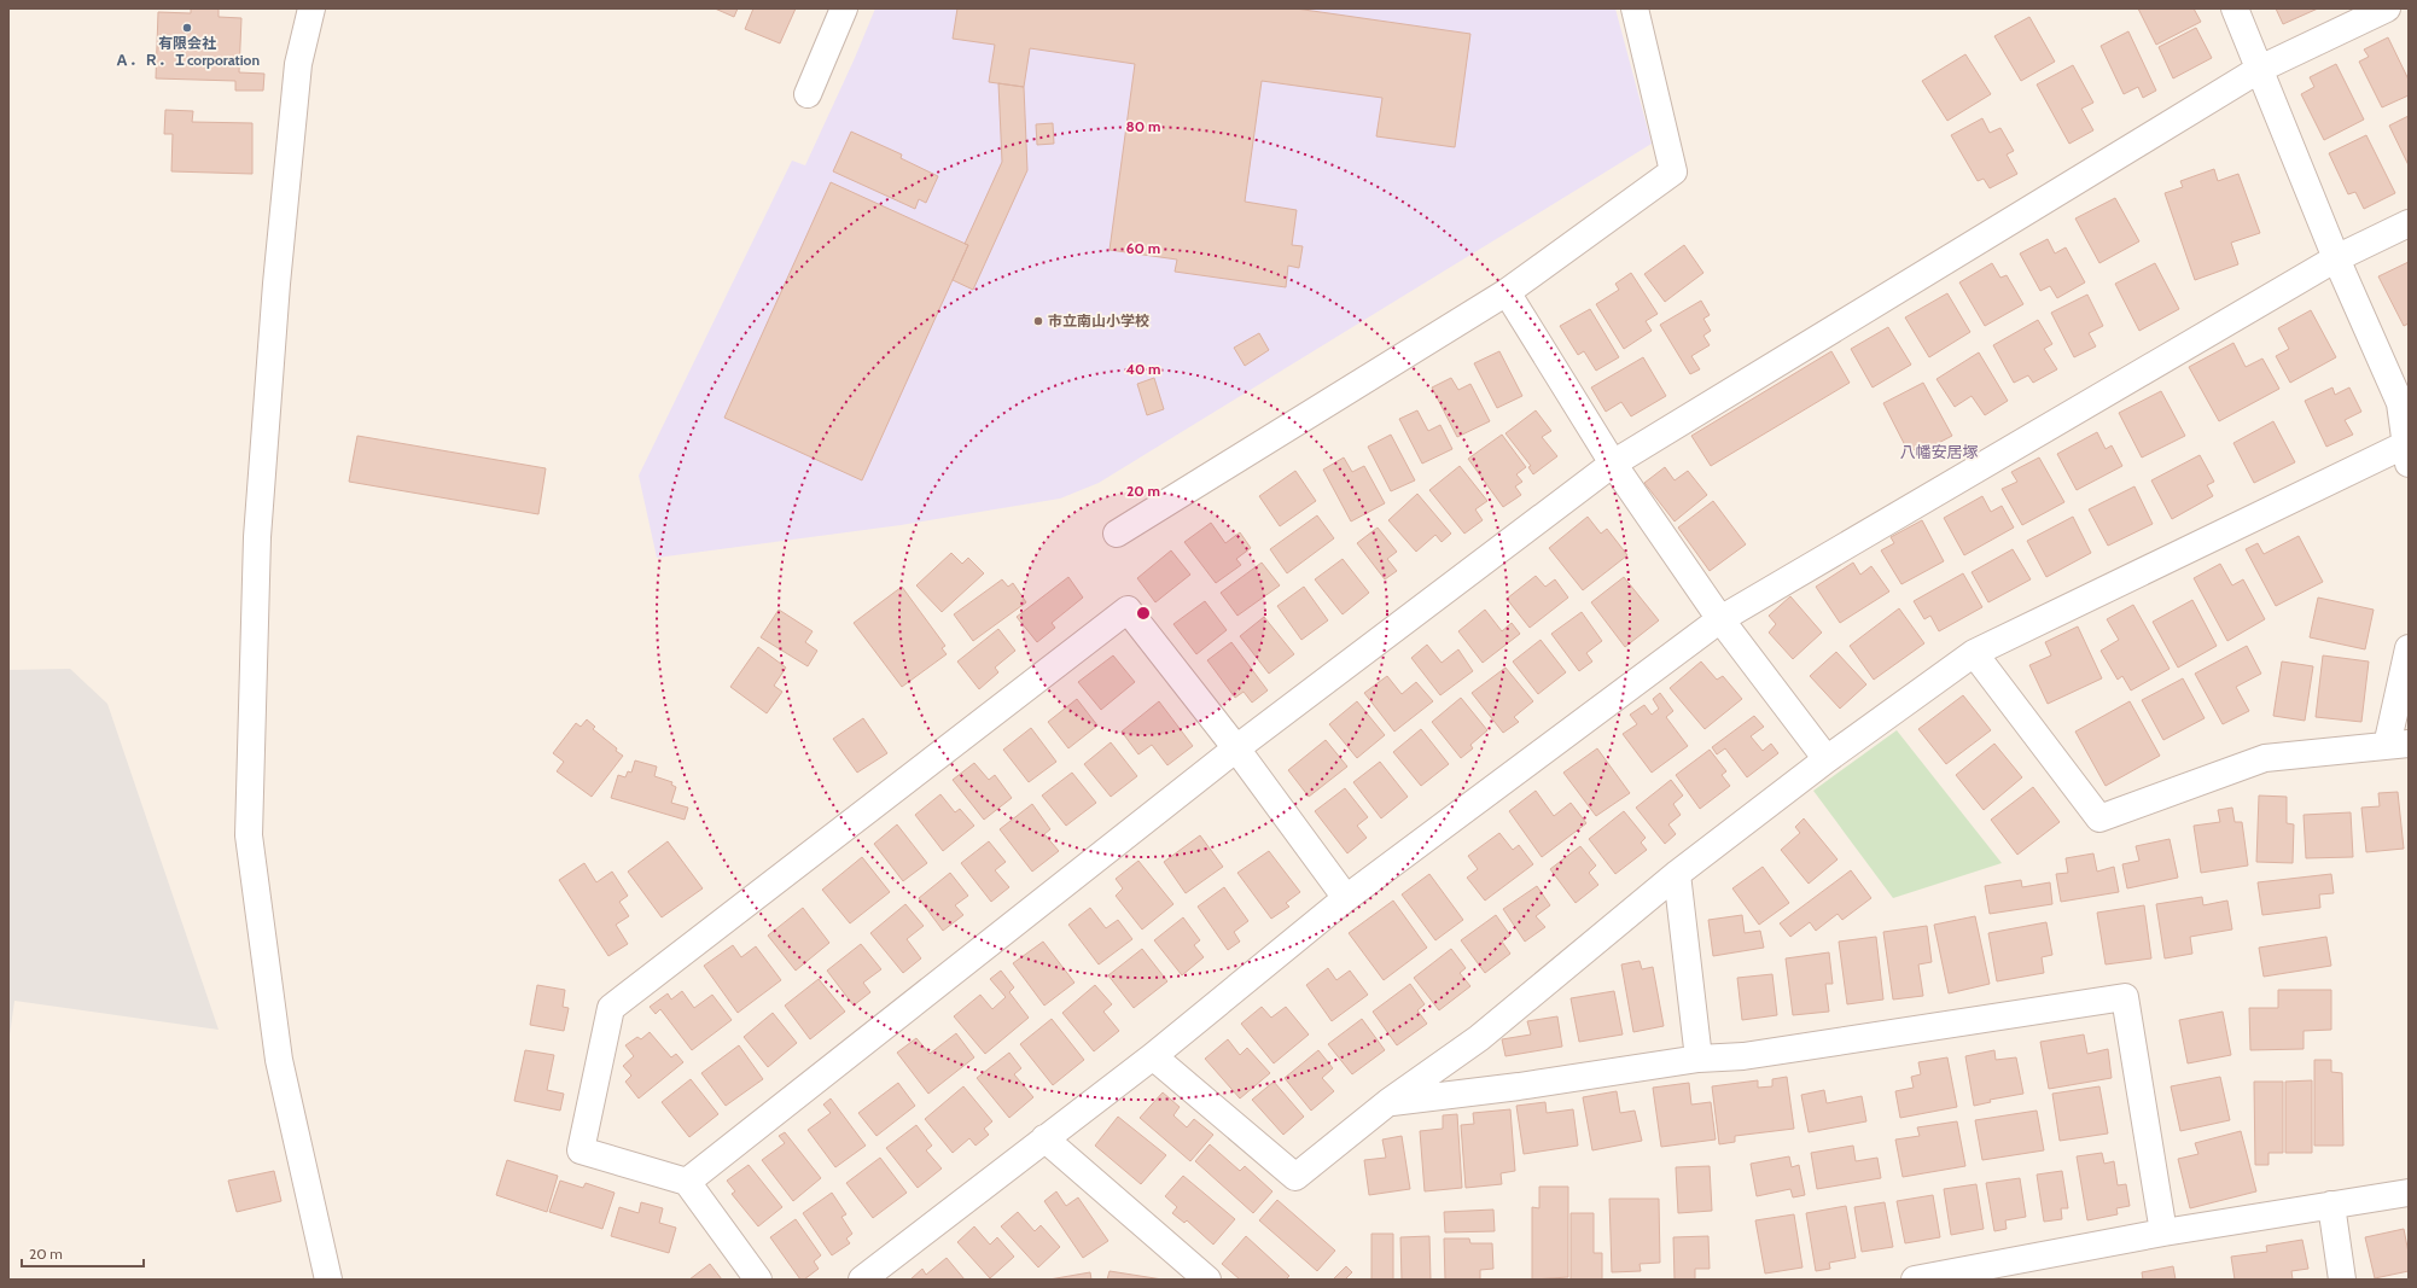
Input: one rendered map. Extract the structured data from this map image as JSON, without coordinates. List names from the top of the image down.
{
  "districts": ["八幡安居塚"],
  "places": ["有限会社 Ａ．Ｒ．Ｉcorporation", "市立南山小学校"],
  "scale_bar": "20 m",
  "rings": [
    "80 m",
    "60 m",
    "40 m",
    "20 m"
  ]
}
